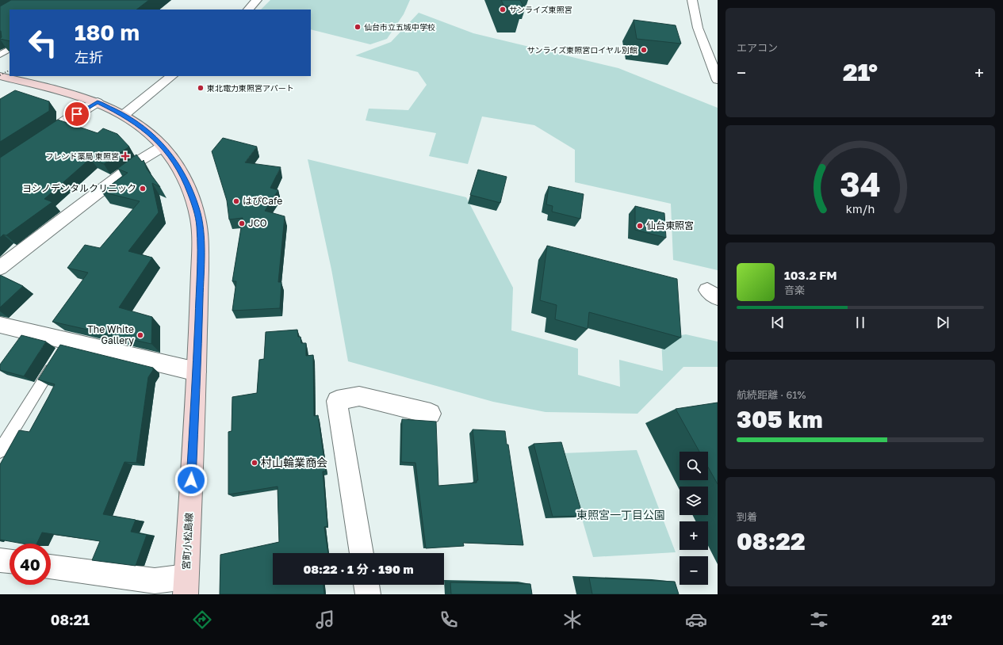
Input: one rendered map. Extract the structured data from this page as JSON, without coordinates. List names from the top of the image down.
{
  "streets": {
    "street": ["宮町小松島線"]
  },
  "parks": ["東照宮一丁目公園"],
  "places": {
    "other": [
      "サンライズ東照宮",
      "仙台市立五城中学校",
      "サンライズ東照宮ロイヤル別館",
      "東北電力東照宮アパート",
      "ヨシノデンタルクリニック",
      "はぴCafe",
      "JCO",
      "仙台東照宮",
      "The White Gallery",
      "村山輪業商会"
    ],
    "health": ["フレンド薬局 東照宮"]
  },
  "page": {
    "tile": [
      "エアコン",
      ["航続距離 · 61%", "305 km"],
      ["到着", "08:22"]
    ],
    "turn": ["180 m", "左折"],
    "heat": ["−", "21°", "+"],
    "song": ["103.2 FM", "音楽"],
    "map_buttons": ["+", "−"],
    "limit": "40",
    "trip": "08:22 · 1 分 · 190 m",
    "tabs": ["08:21", "21°"],
    "gauge": ["34", "km/h"]
  }
}
